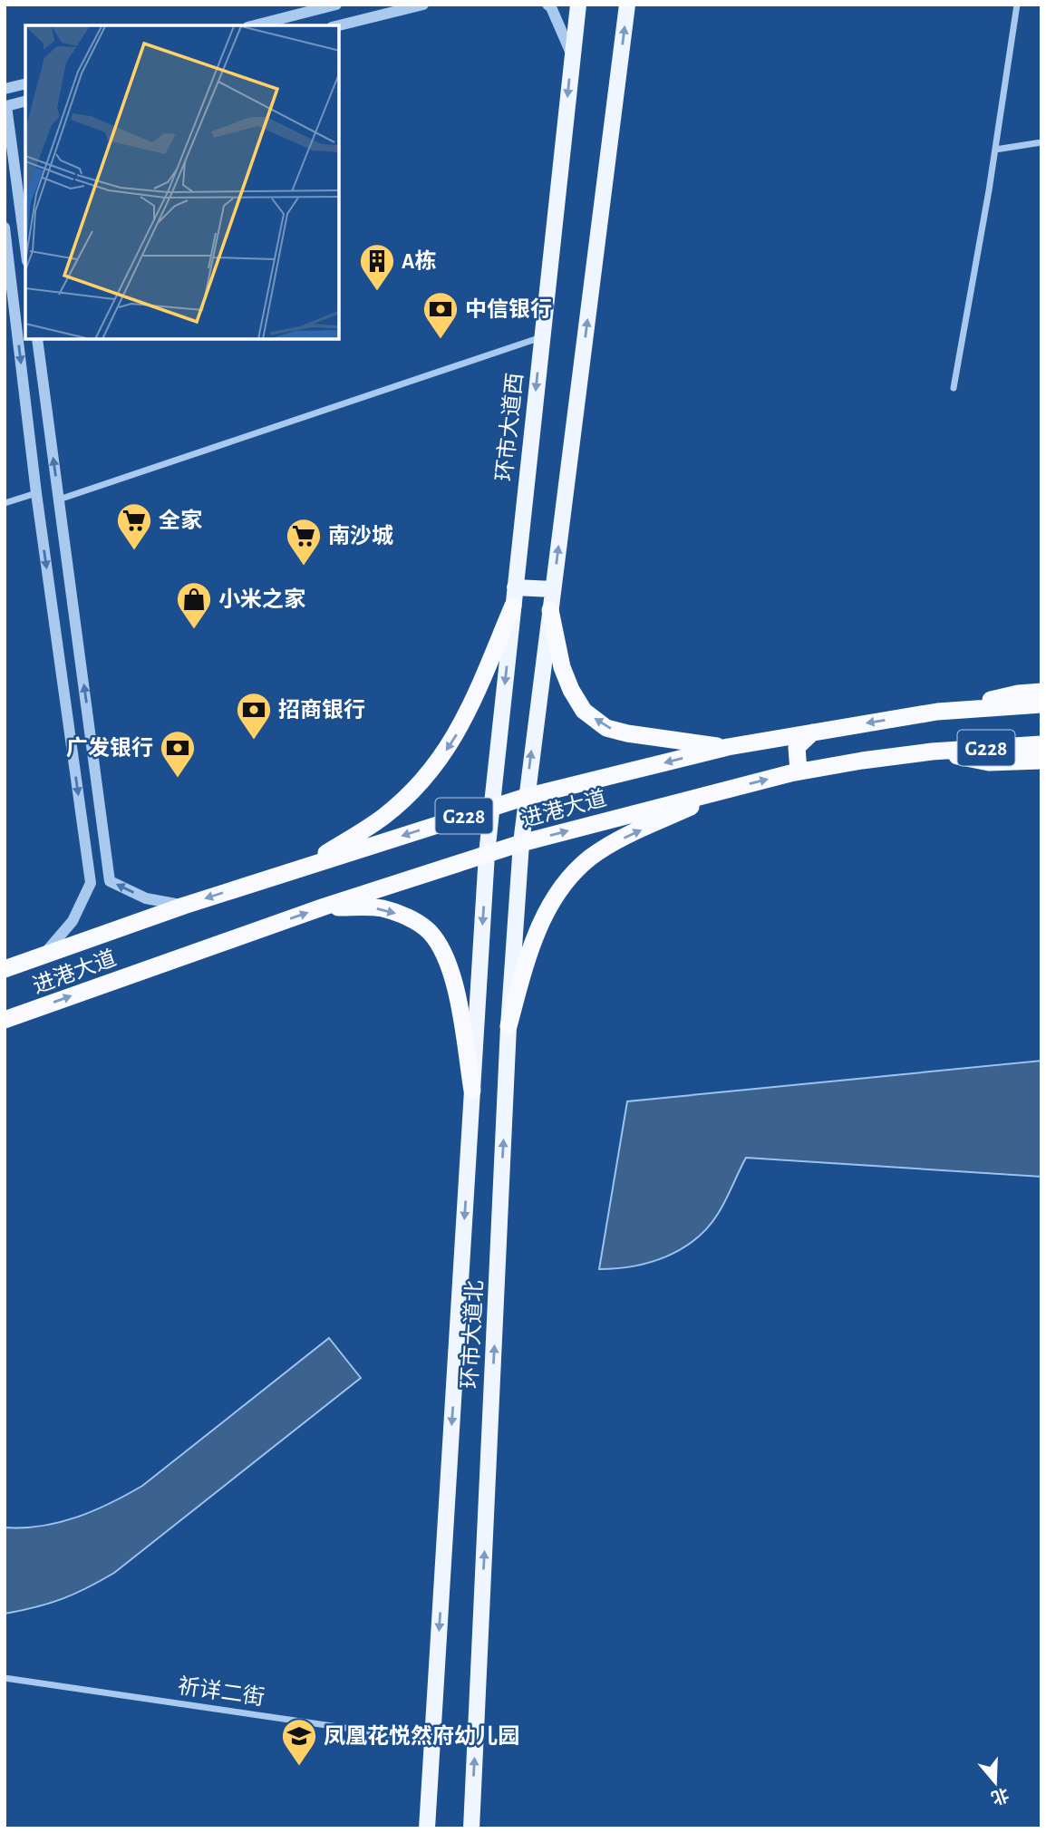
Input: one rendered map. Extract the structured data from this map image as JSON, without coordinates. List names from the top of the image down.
{
  "streets": {
    "highway": ["G228", "进港大道"],
    "main road": ["环市大道西", "环市大道北"],
    "street": ["祈详二街"]
  },
  "crossings": [
    ["环市大道西", "进港大道"],
    ["环市大道西", "环市大道北"],
    ["进港大道", "环市大道北"],
    ["环市大道北", "祈详二街"]
  ],
  "places": {
    "building": ["A栋"],
    "bank": ["中信银行", "招商银行", "广发银行"],
    "supermarket": ["全家", "南沙城"],
    "shop": ["小米之家"],
    "school or university": ["凤凰花悦然府幼儿园"]
  },
  "north": "bottom"
}
